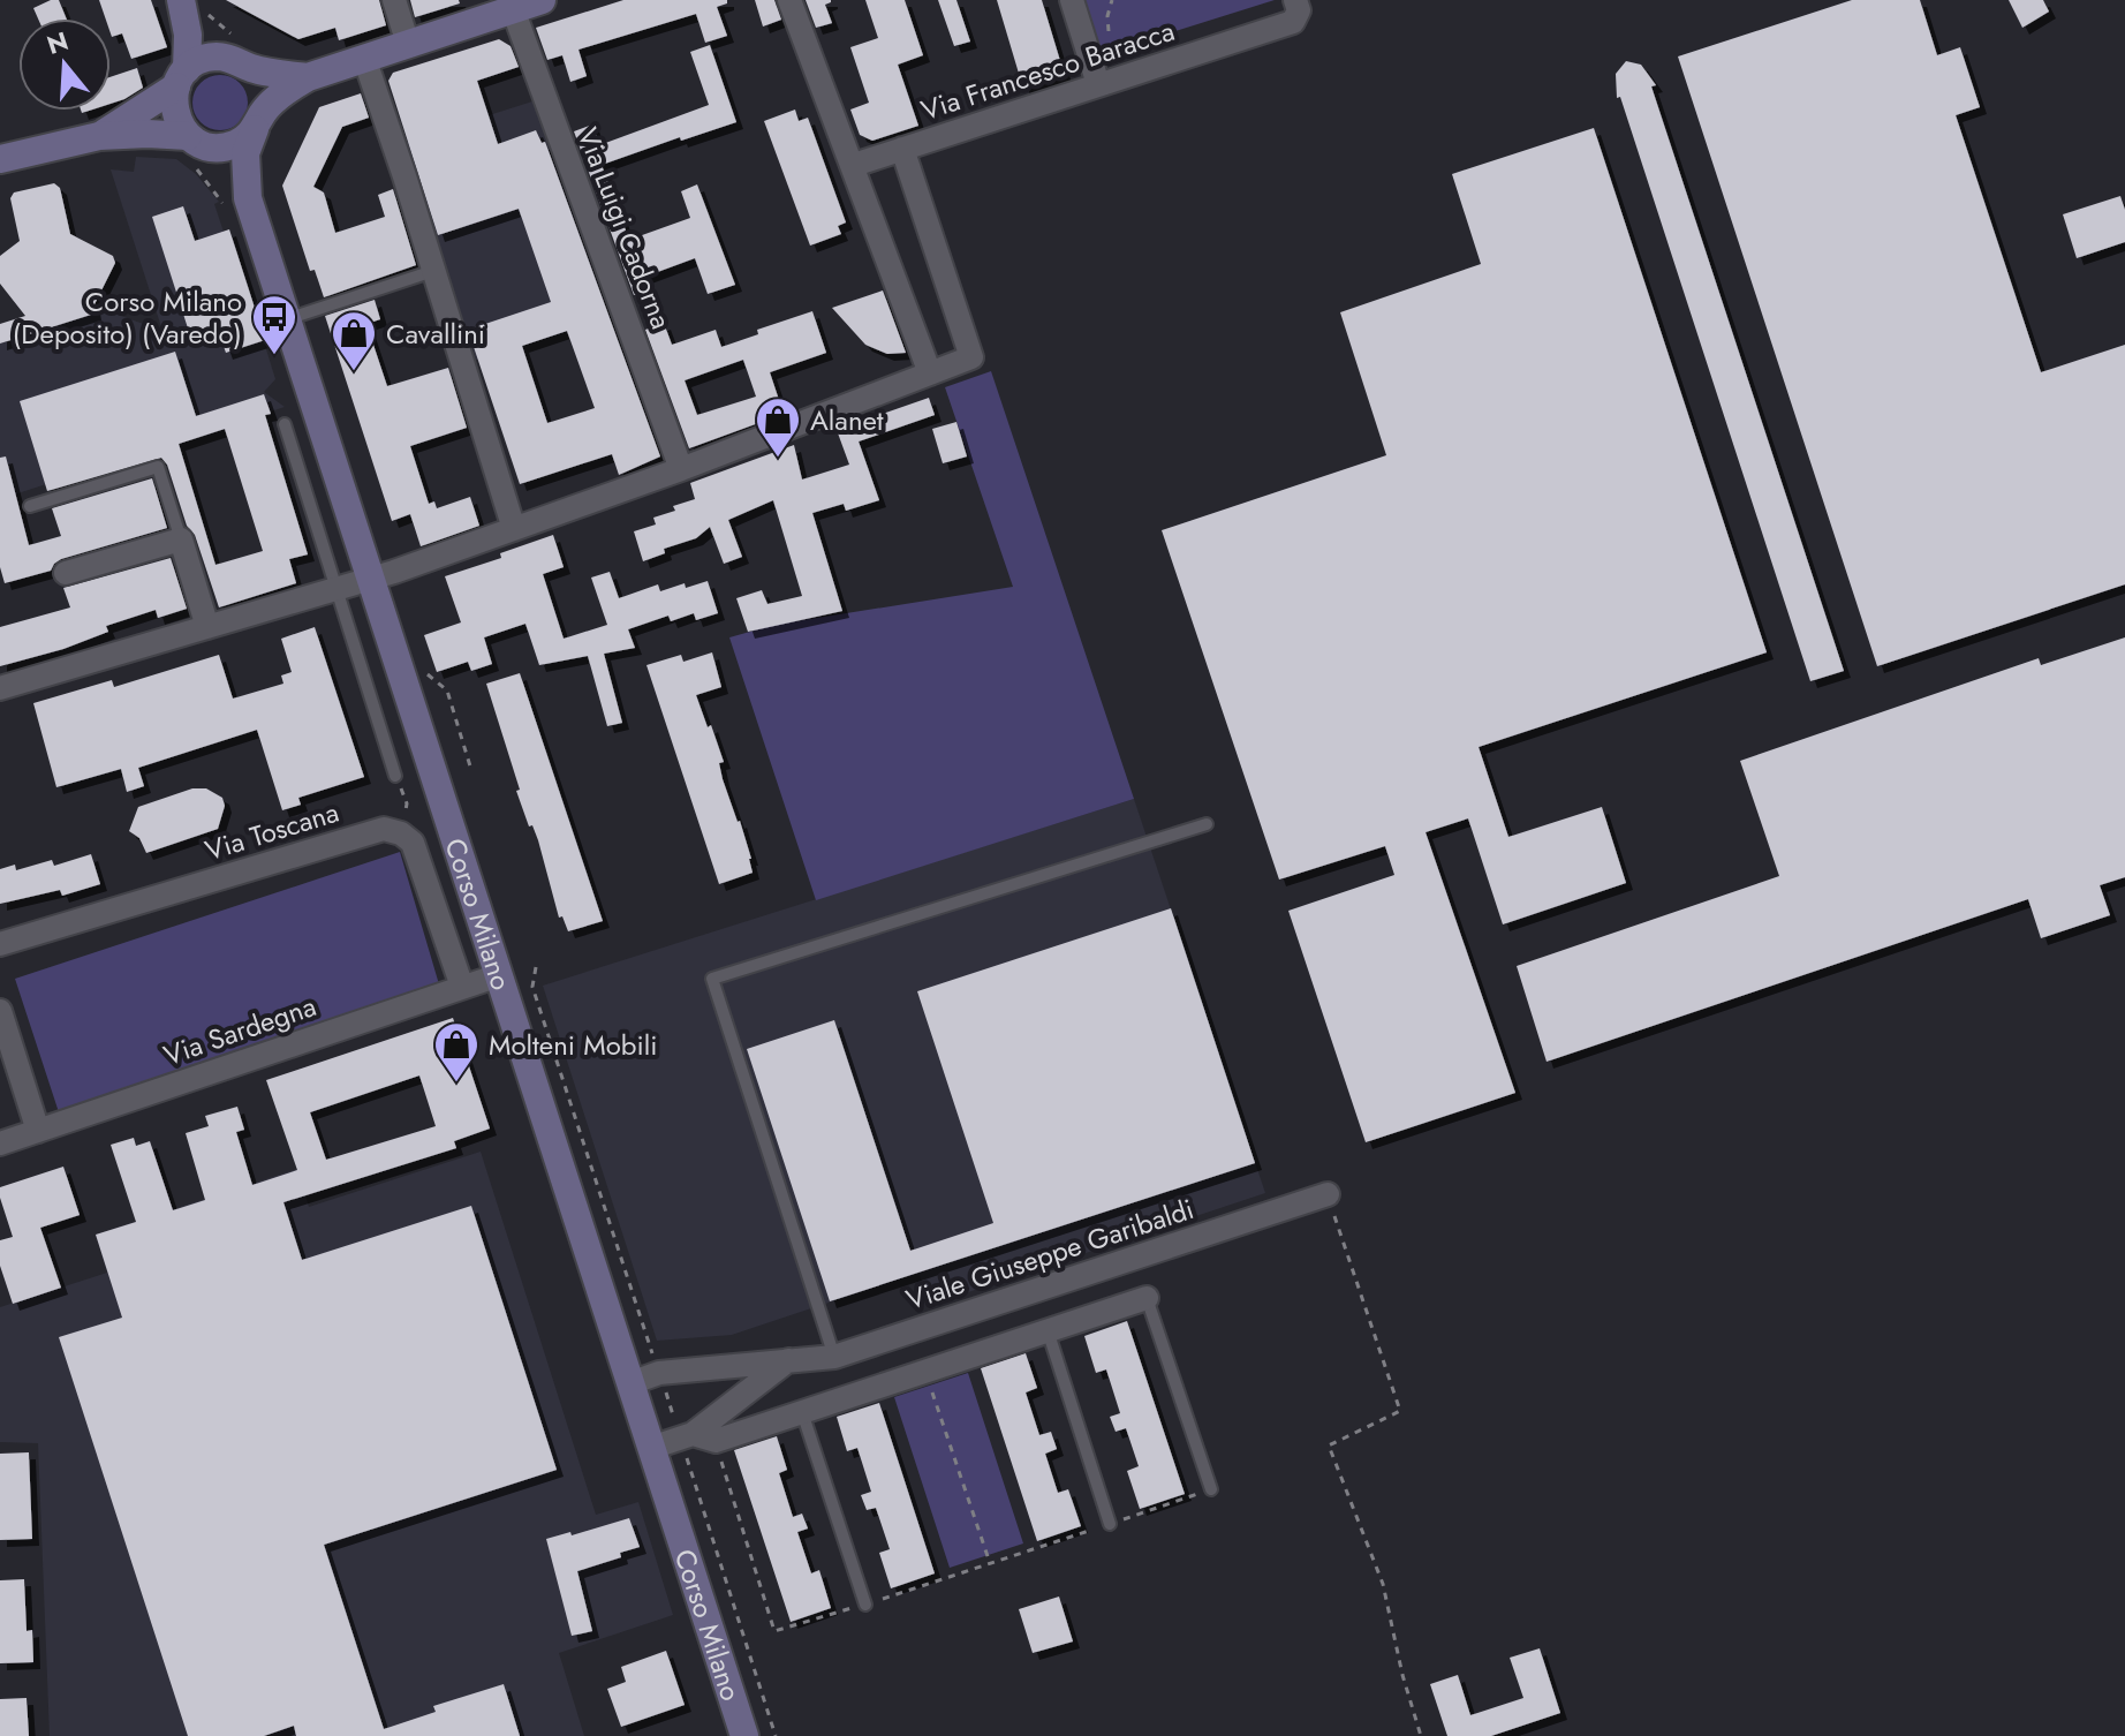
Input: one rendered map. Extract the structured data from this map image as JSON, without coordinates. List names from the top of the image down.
{
  "streets": {
    "main road": ["Corso Milano"],
    "street": [
      "Via Francesco Baracca",
      "Via Luigi Cadorna",
      "Via Toscana",
      "Via Sardegna",
      "Viale Giuseppe Garibaldi"
    ]
  },
  "crossings": [
    ["Corso Milano", "Via Sardegna"],
    ["Corso Milano", "Viale Giuseppe Garibaldi"]
  ],
  "places": {
    "bus stop": ["Corso Milano (Deposito) (Varedo)"],
    "shop": ["Cavallini", "Alanet", "Molteni Mobili"]
  },
  "north": "top"
}
